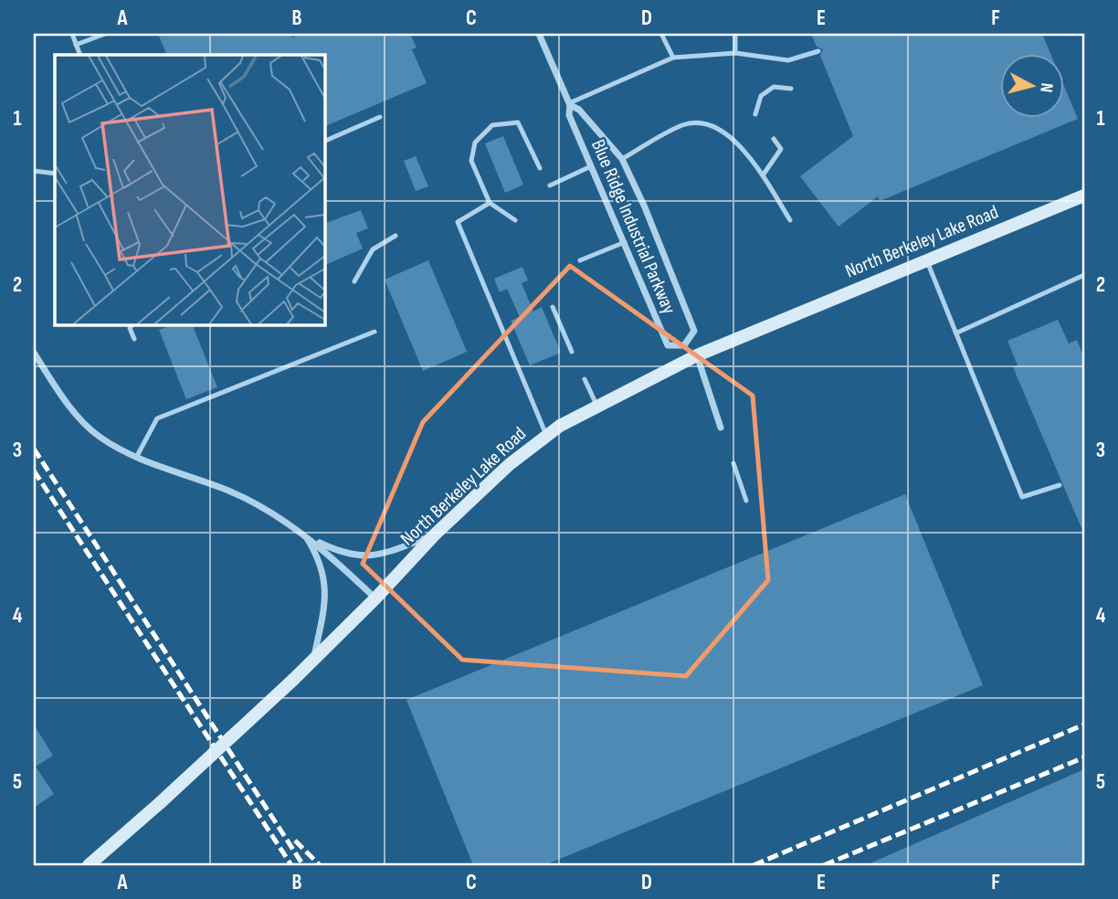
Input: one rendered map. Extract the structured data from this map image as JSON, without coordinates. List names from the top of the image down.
{
  "streets": {
    "street": ["Blue Ridge Industrial Parkway", "North Berkeley Lake Road"]
  },
  "north": "right",
  "grid": {
    "columns": [
      "A",
      "B",
      "C",
      "D",
      "E",
      "F"
    ],
    "rows": [
      "1",
      "2",
      "3",
      "4",
      "5"
    ]
  }
}
